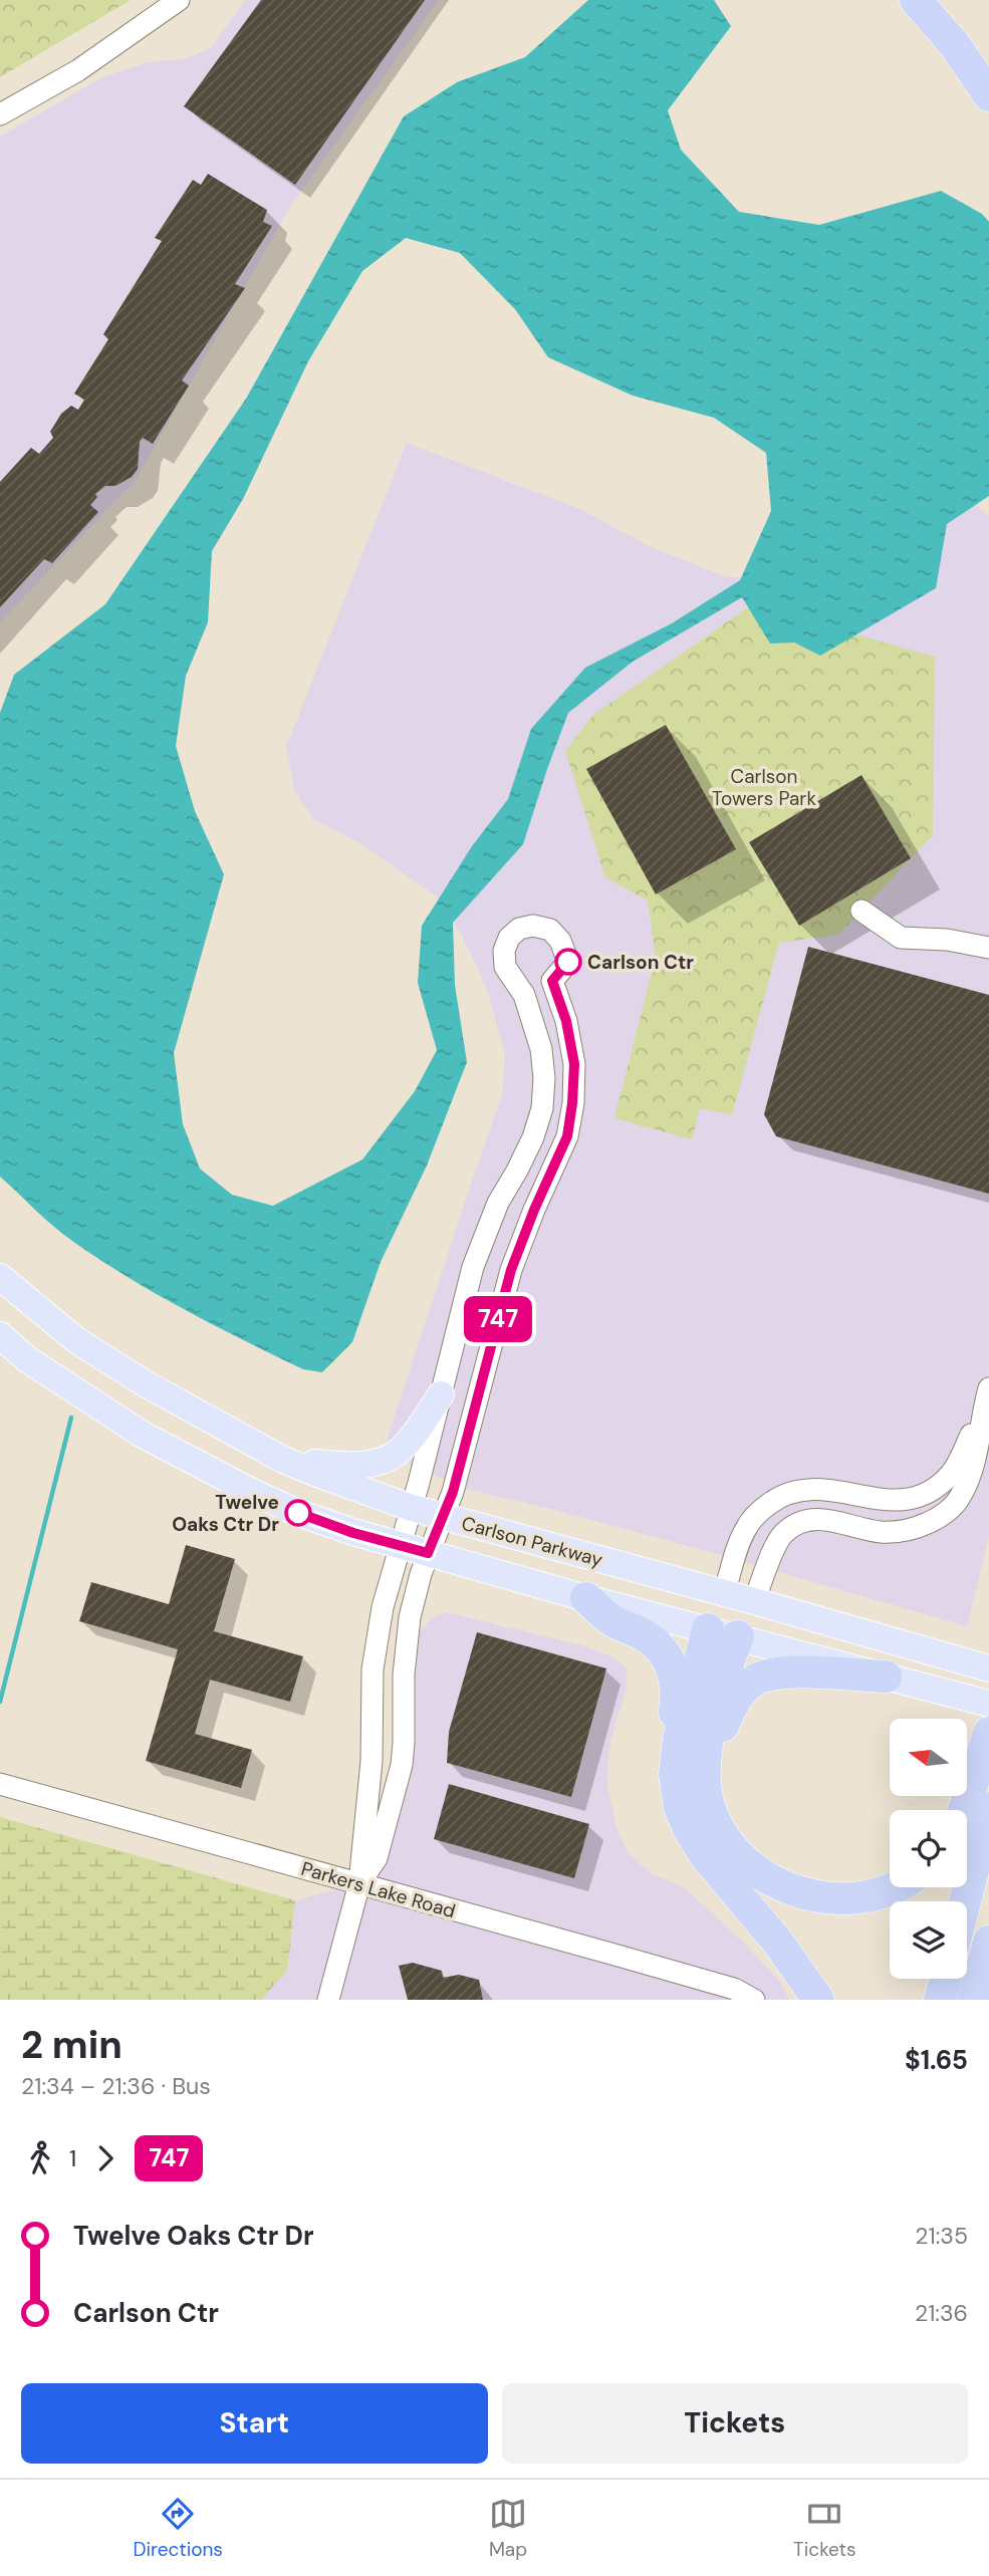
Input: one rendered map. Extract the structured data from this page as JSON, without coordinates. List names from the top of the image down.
{
  "streets": {
    "main road": ["Carlson Parkway"],
    "street": ["Parkers Lake Road"]
  },
  "parks": ["Carlson Towers Park"],
  "places": ["Carlson Ctr", "Twelve Oaks Ctr Dr"],
  "lines": ["bus line 747"],
  "north": "left",
  "page": {
    "on_map": "747",
    "heading": ["2 min", "21:34 – 21:36 · Bus", "$1.65"],
    "legs": ["1", "747"],
    "list": [
      {
        "name": "Twelve Oaks Ctr Dr",
        "value": "21:35"
      },
      {
        "name": "Carlson Ctr",
        "value": "21:36"
      }
    ],
    "buttons": ["Start", "Tickets"],
    "tabs": ["Directions", "Map", "Tickets"]
  }
}
